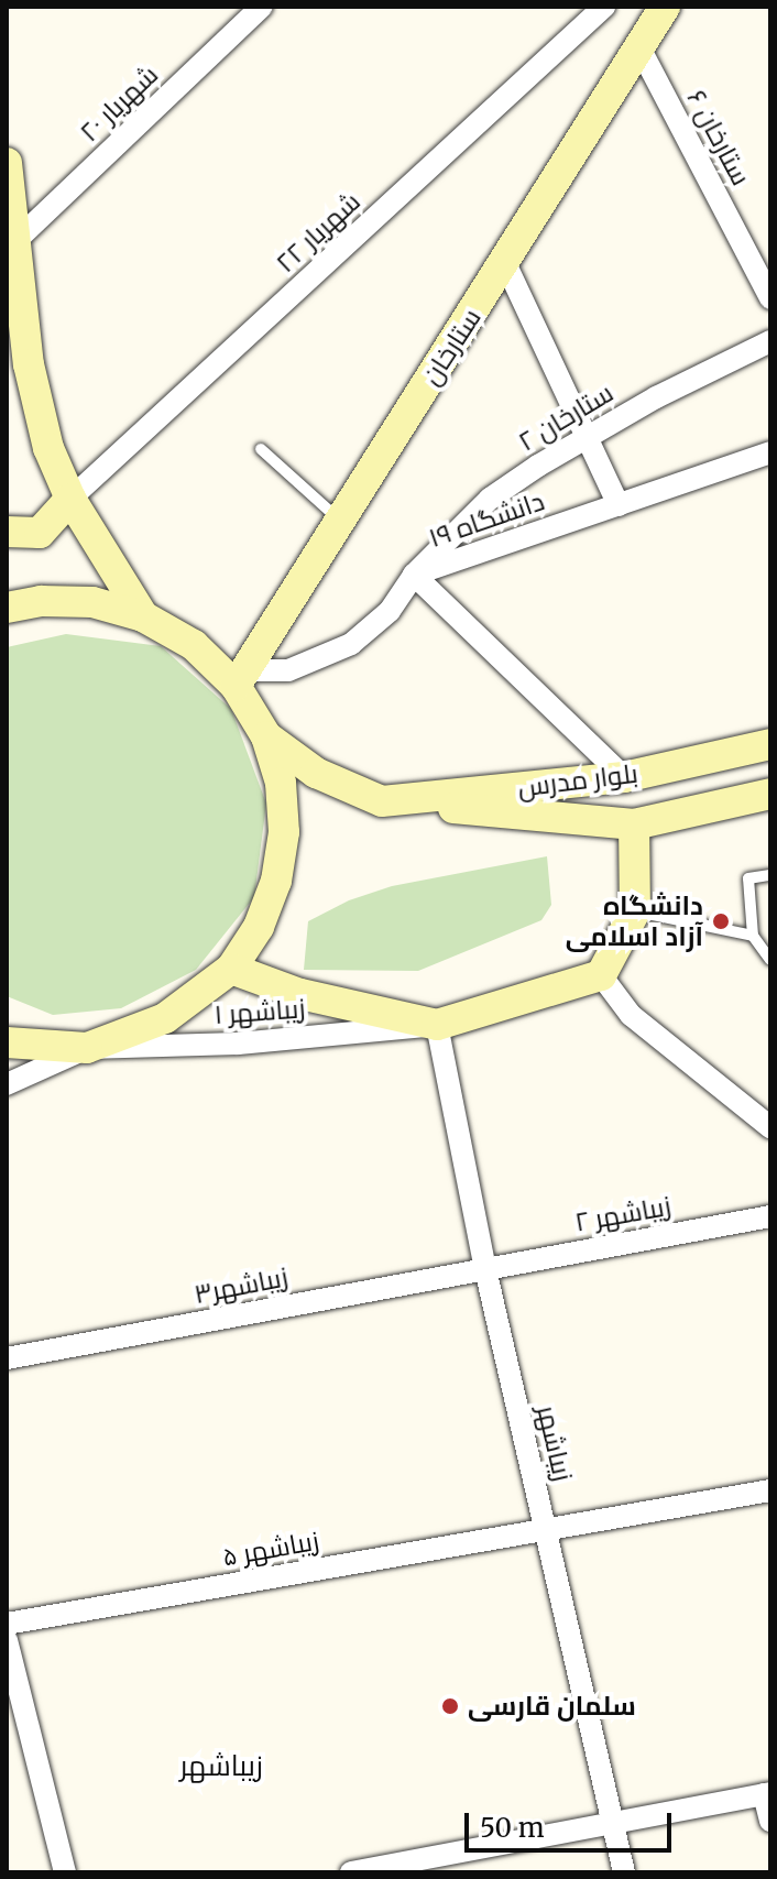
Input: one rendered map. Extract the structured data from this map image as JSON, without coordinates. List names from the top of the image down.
{
  "streets": {
    "main road": ["ستارخان", "بلوار مدرس"],
    "street": [
      "شهریار ۲۰",
      "ستارخان ۶",
      "شهریار ۲۲",
      "ستارخان ۲",
      "دانشگاه ۱۹",
      "زیباشهر ۱",
      "زیباشهر ۲",
      "زیباشهر۳",
      "زیباشهر",
      "زیباشهر ۵"
    ]
  },
  "crossings": [
    ["ستارخان ۶", "ستارخان"],
    ["ستارخان", "دانشگاه ۱۹"],
    ["ستارخان ۲", "دانشگاه ۱۹"],
    ["زیباشهر ۱", "زیباشهر"],
    ["زیباشهر ۲", "زیباشهر۳"],
    ["زیباشهر ۲", "زیباشهر"],
    ["زیباشهر۳", "زیباشهر"],
    ["زیباشهر", "زیباشهر ۵"]
  ],
  "districts": ["زیباشهر"],
  "places": ["دانشگاه آزاد اسلامی", "سلمان قارسی"],
  "scale_bar": "50 m"
}
